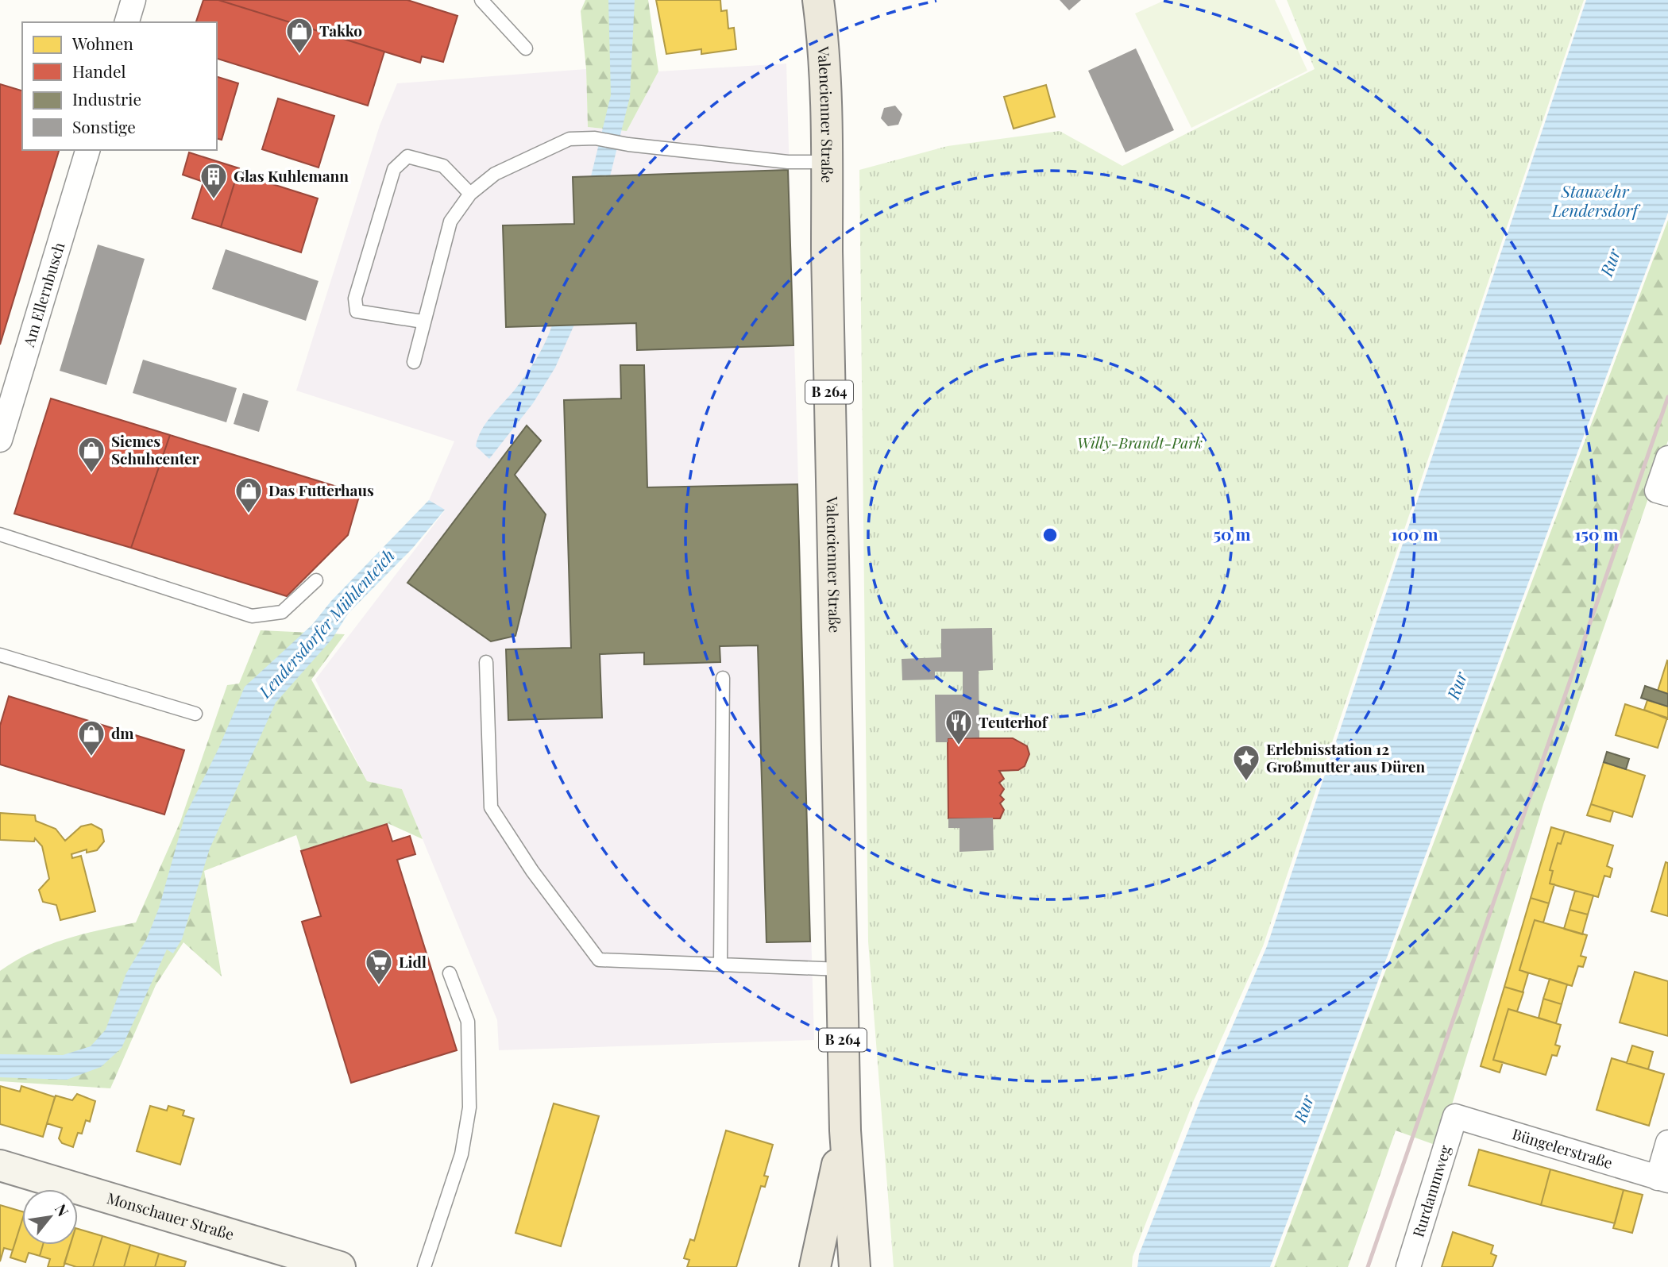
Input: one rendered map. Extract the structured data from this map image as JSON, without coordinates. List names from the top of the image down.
{
  "streets": {
    "main road": ["Valencienner Straße", "B 264"],
    "street": [
      "Am Ellernbusch",
      "Büngelerstraße",
      "Rurdammweg",
      "Monschauer Straße"
    ]
  },
  "crossings": [
    ["Büngelerstraße", "Rurdammweg"]
  ],
  "water": ["Stauwehr Lendersdorf", "Rur", "Lendersdorfer Mühlenteich"],
  "parks": ["Willy-Brandt-Park"],
  "places": {
    "shop": [
      "Takko",
      "Siemes Schuhcenter",
      "Das Futterhaus",
      "dm"
    ],
    "building": ["Glas Kuhlemann"],
    "restaurant": ["Teuterhof"],
    "place": ["Erlebnisstation 12 Großmutter aus Düren"],
    "supermarket": ["Lidl"]
  },
  "legend": [
    "Wohnen",
    "Handel",
    "Industrie",
    "Sonstige"
  ],
  "north": "top right",
  "rings": ["50 m", "100 m", "150 m"]
}
